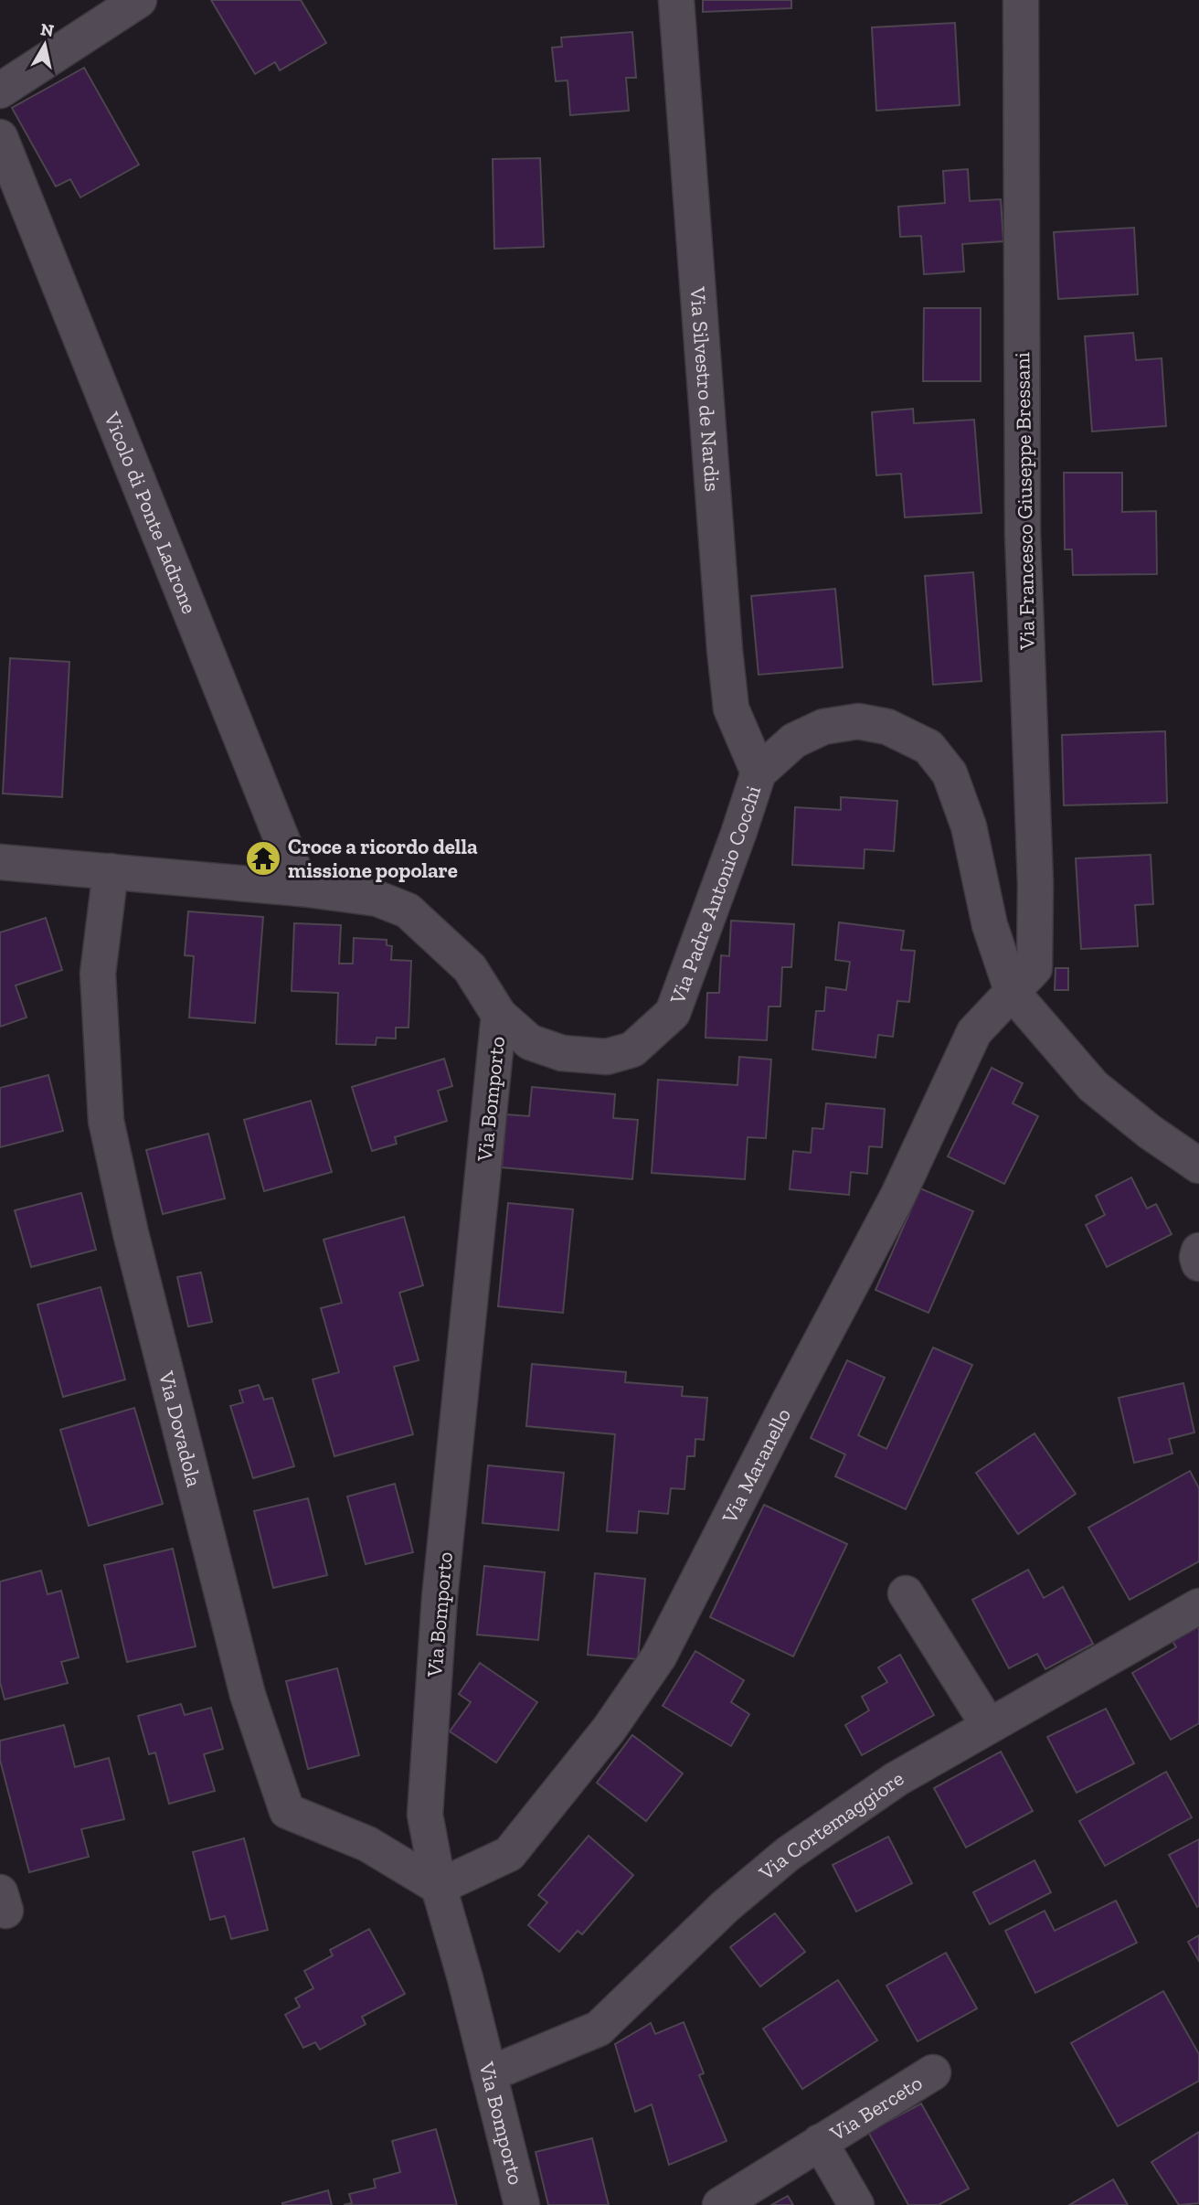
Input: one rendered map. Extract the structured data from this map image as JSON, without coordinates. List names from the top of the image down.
{
  "streets": {
    "street": [
      "Via Silvestro de Nardis",
      "Via Francesco Giuseppe Bressani",
      "Vicolo di Ponte Ladrone",
      "Via Padre Antonio Cocchi",
      "Via Bomporto",
      "Via Dovadola",
      "Via Maranello",
      "Via Cortemaggiore",
      "Via Berceto"
    ]
  },
  "crossings": [
    ["Via Silvestro de Nardis", "Via Padre Antonio Cocchi"],
    ["Via Francesco Giuseppe Bressani", "Via Padre Antonio Cocchi"],
    ["Via Francesco Giuseppe Bressani", "Via Maranello"],
    ["Vicolo di Ponte Ladrone", "Via Padre Antonio Cocchi"],
    ["Via Padre Antonio Cocchi", "Via Bomporto"],
    ["Via Padre Antonio Cocchi", "Via Dovadola"],
    ["Via Padre Antonio Cocchi", "Via Maranello"],
    ["Via Bomporto", "Via Dovadola"],
    ["Via Bomporto", "Via Maranello"],
    ["Via Bomporto", "Via Cortemaggiore"],
    ["Via Dovadola", "Via Maranello"]
  ],
  "places": {
    "temple": ["Croce a ricordo della missione popolare"]
  },
  "north": "top"
}
